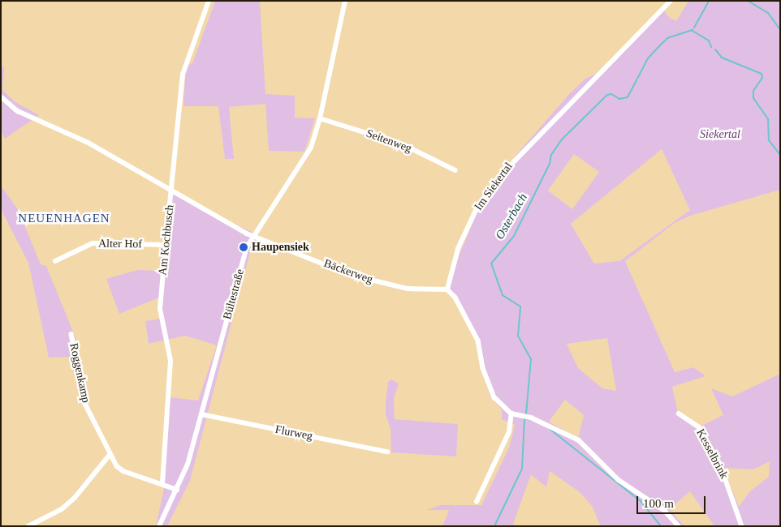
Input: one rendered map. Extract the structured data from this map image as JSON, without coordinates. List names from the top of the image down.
{
  "streets": {
    "street": [
      "Seitenweg",
      "Im Siekertal",
      "Am Kochbusch",
      "Alter Hof",
      "Bäckerweg",
      "Bültestraße",
      "Roggenkamp",
      "Flurweg",
      "Kesselbrink"
    ]
  },
  "crossings": [
    ["Seitenweg", "Bültestraße"],
    ["Im Siekertal", "Bäckerweg"],
    ["Am Kochbusch", "Alter Hof"],
    ["Am Kochbusch", "Roggenkamp"],
    ["Bäckerweg", "Bültestraße"],
    ["Bültestraße", "Roggenkamp"],
    ["Bültestraße", "Flurweg"]
  ],
  "districts": ["NEUENHAGEN"],
  "water": ["Osterbach"],
  "parks": ["Siekertal"],
  "places": ["Haupensiek"],
  "scale_bar": "100 m"
}
